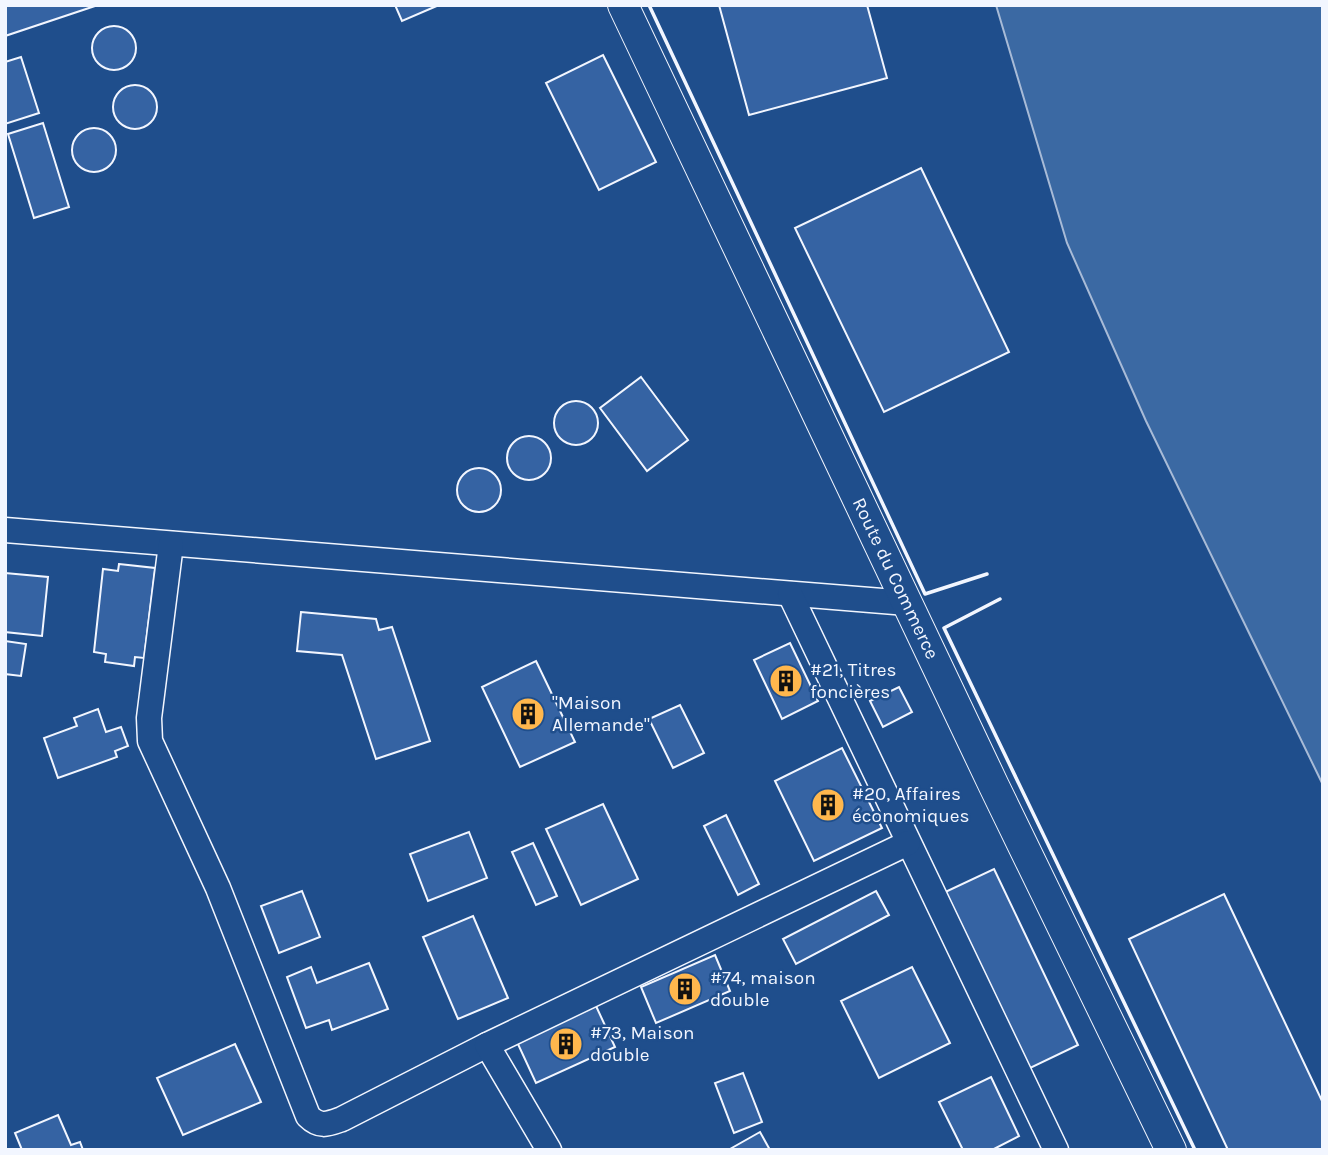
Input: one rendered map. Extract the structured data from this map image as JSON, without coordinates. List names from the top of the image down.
{
  "streets": {
    "street": ["Route du Commerce"]
  },
  "places": {
    "building": [
      "#21, Titres foncières",
      "\"Maison Allemande\"",
      "#20, Affaires économiques",
      "#74, maison double",
      "#73, Maison double"
    ]
  }
}
